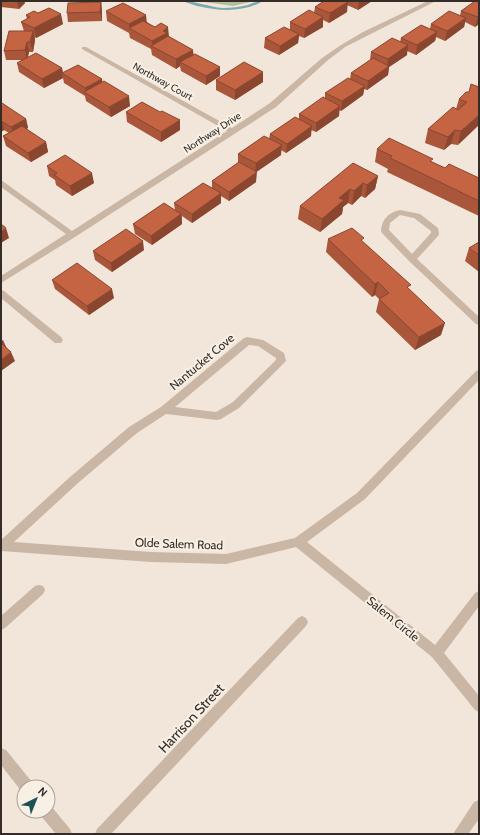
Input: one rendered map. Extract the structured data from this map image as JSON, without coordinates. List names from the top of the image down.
{
  "streets": {
    "street": [
      "Northway Court",
      "Northway Drive",
      "Nantucket Cove",
      "Olde Salem Road",
      "Salem Circle",
      "Harrison Street"
    ]
  },
  "crossings": [
    ["Northway Court", "Northway Drive"],
    ["Nantucket Cove", "Olde Salem Road"],
    ["Olde Salem Road", "Salem Circle"]
  ],
  "north": "top right"
}
